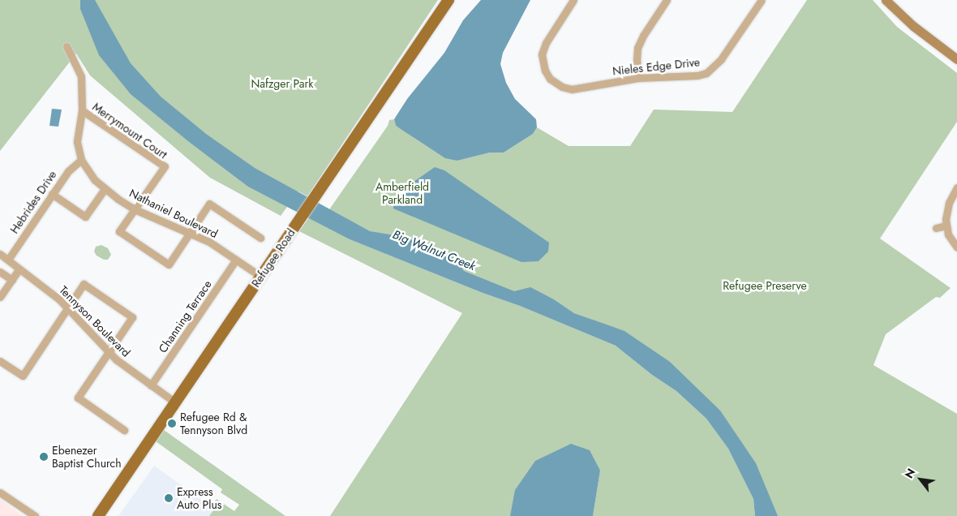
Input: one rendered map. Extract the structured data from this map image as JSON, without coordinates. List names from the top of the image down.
{
  "streets": {
    "main road": ["Refugee Road"],
    "street": [
      "Nieles Edge Drive",
      "Merrymount Court",
      "Hebrides Drive",
      "Nathaniel Boulevard",
      "Channing Terrace",
      "Tennyson Boulevard"
    ]
  },
  "crossings": [
    ["Merrymount Court", "Nathaniel Boulevard"],
    ["Hebrides Drive", "Nathaniel Boulevard"],
    ["Hebrides Drive", "Tennyson Boulevard"],
    ["Nathaniel Boulevard", "Refugee Road"],
    ["Nathaniel Boulevard", "Channing Terrace"],
    ["Refugee Road", "Tennyson Boulevard"],
    ["Channing Terrace", "Tennyson Boulevard"]
  ],
  "water": ["Big Walnut Creek"],
  "parks": ["Nafzger Park", "Amberfield Parkland", "Refugee Preserve"],
  "places": ["Refugee Rd & Tennyson Blvd", "Ebenezer Baptist Church", "Express Auto Plus"],
  "north": "top left"
}
